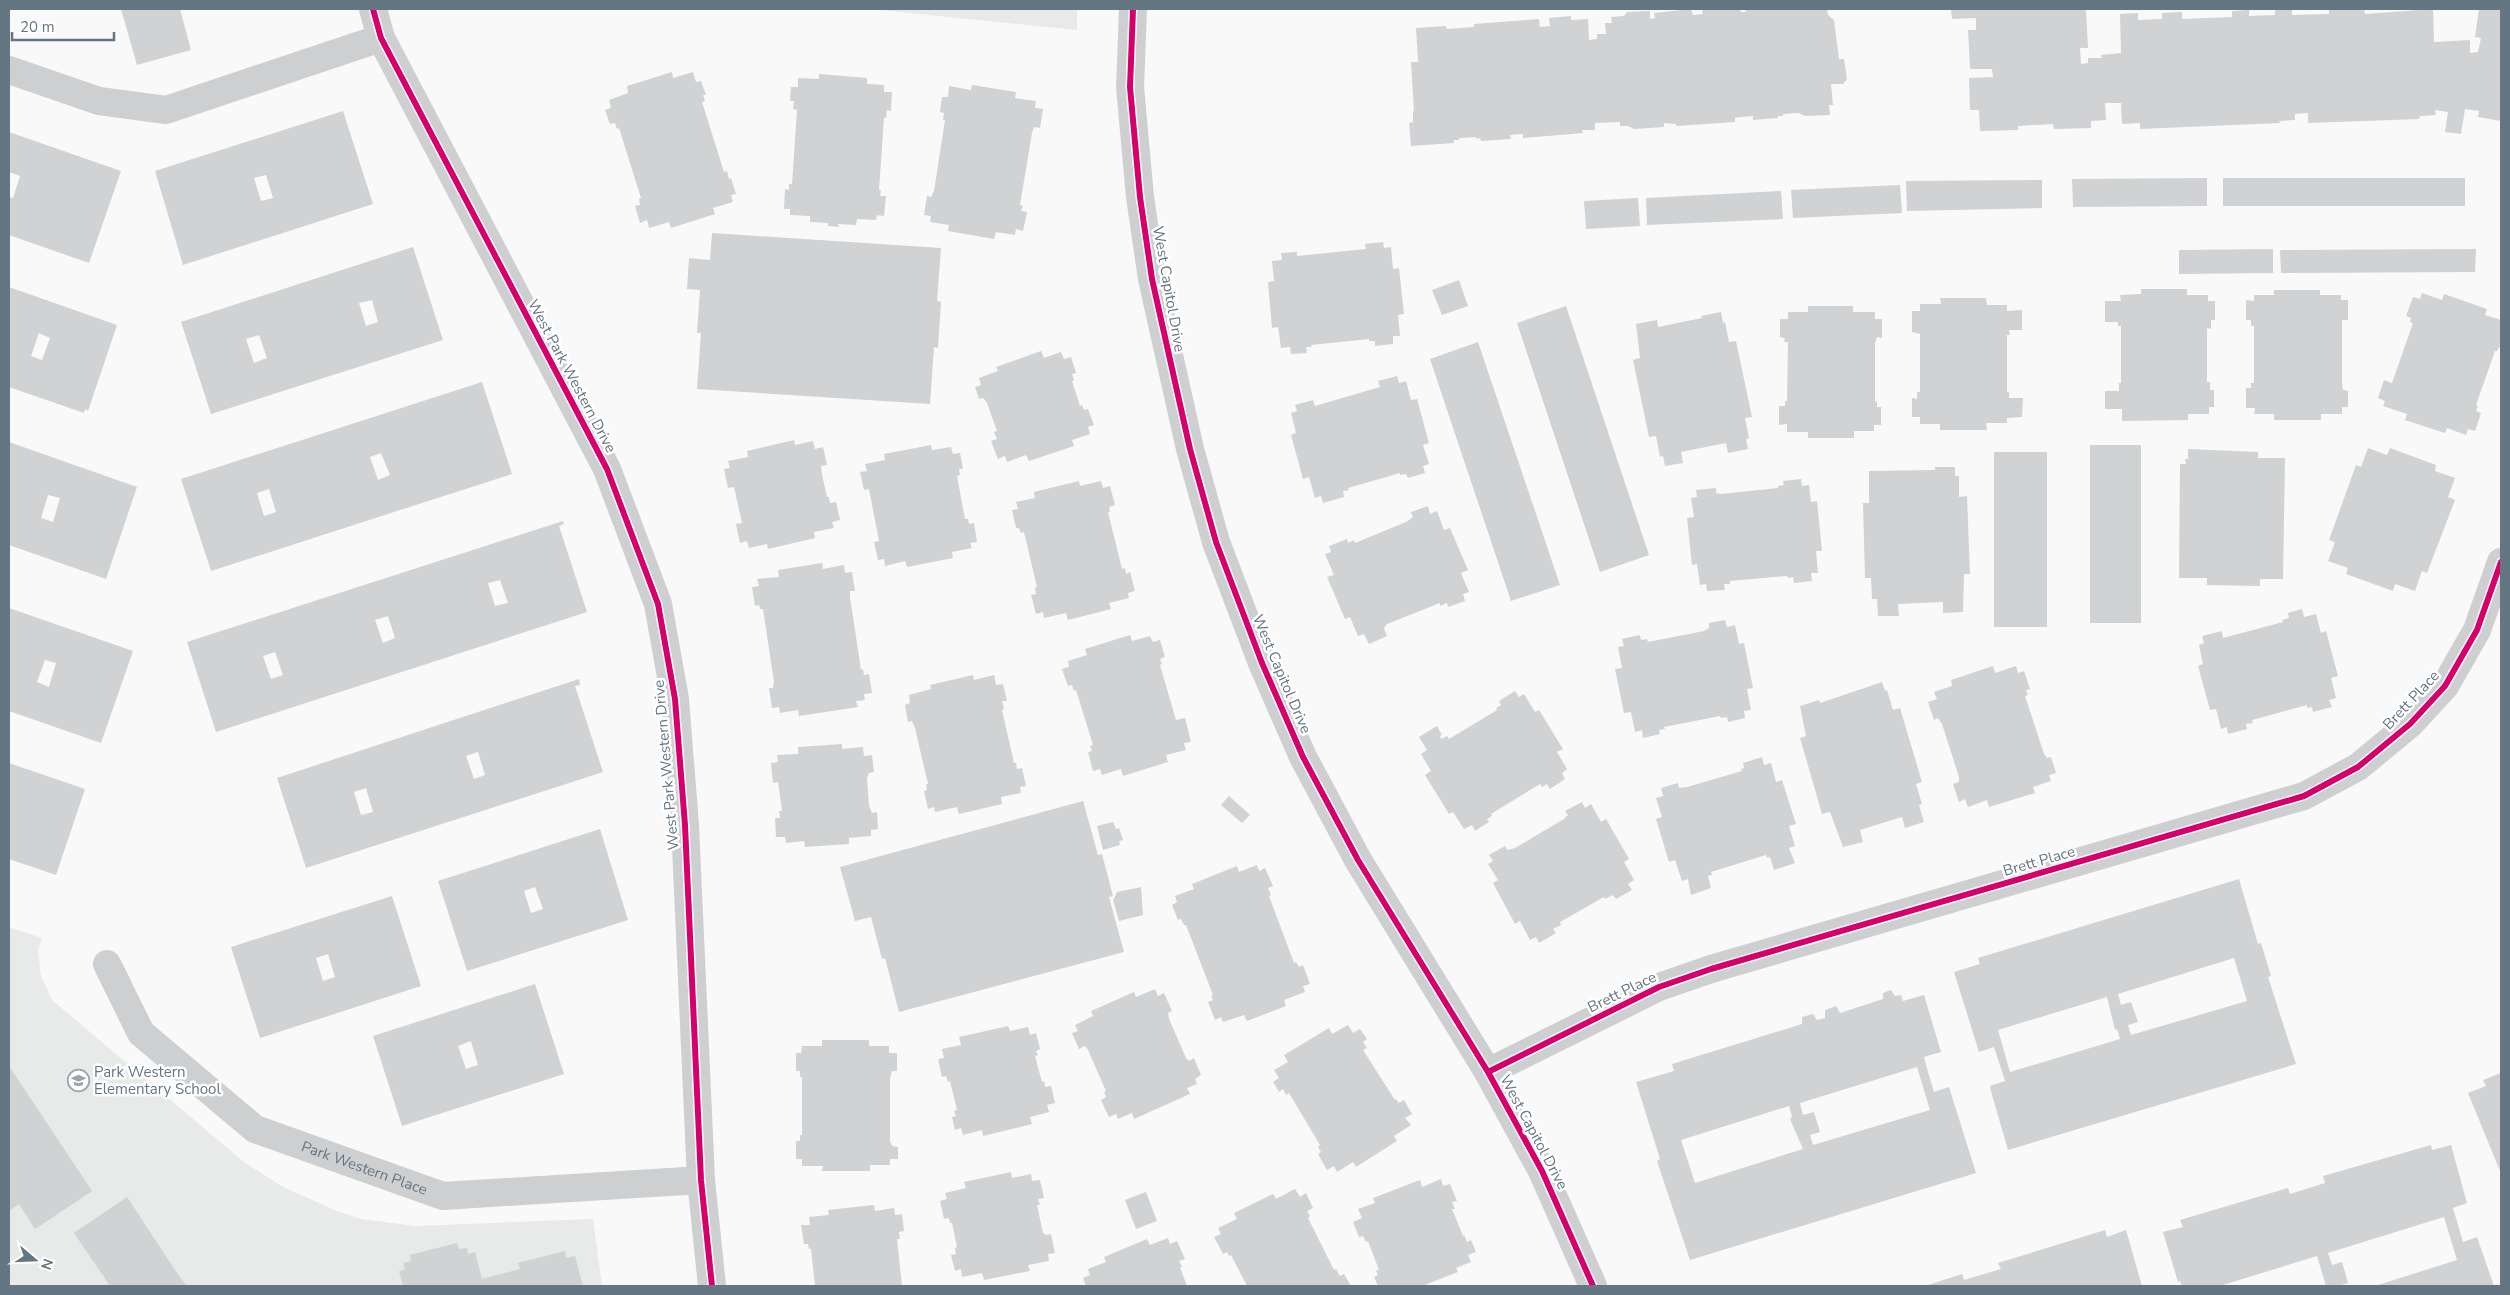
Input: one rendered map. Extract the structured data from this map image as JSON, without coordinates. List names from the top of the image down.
{
  "streets": {
    "street": [
      "West Capitol Drive",
      "West Park Western Drive",
      "Brett Place",
      "Park Western Place"
    ]
  },
  "crossings": [
    ["West Capitol Drive", "Brett Place"],
    ["West Park Western Drive", "Park Western Place"]
  ],
  "places": {
    "school or university": ["Park Western Elementary School"]
  },
  "scale_bar": "20 m",
  "north": "right"
}
